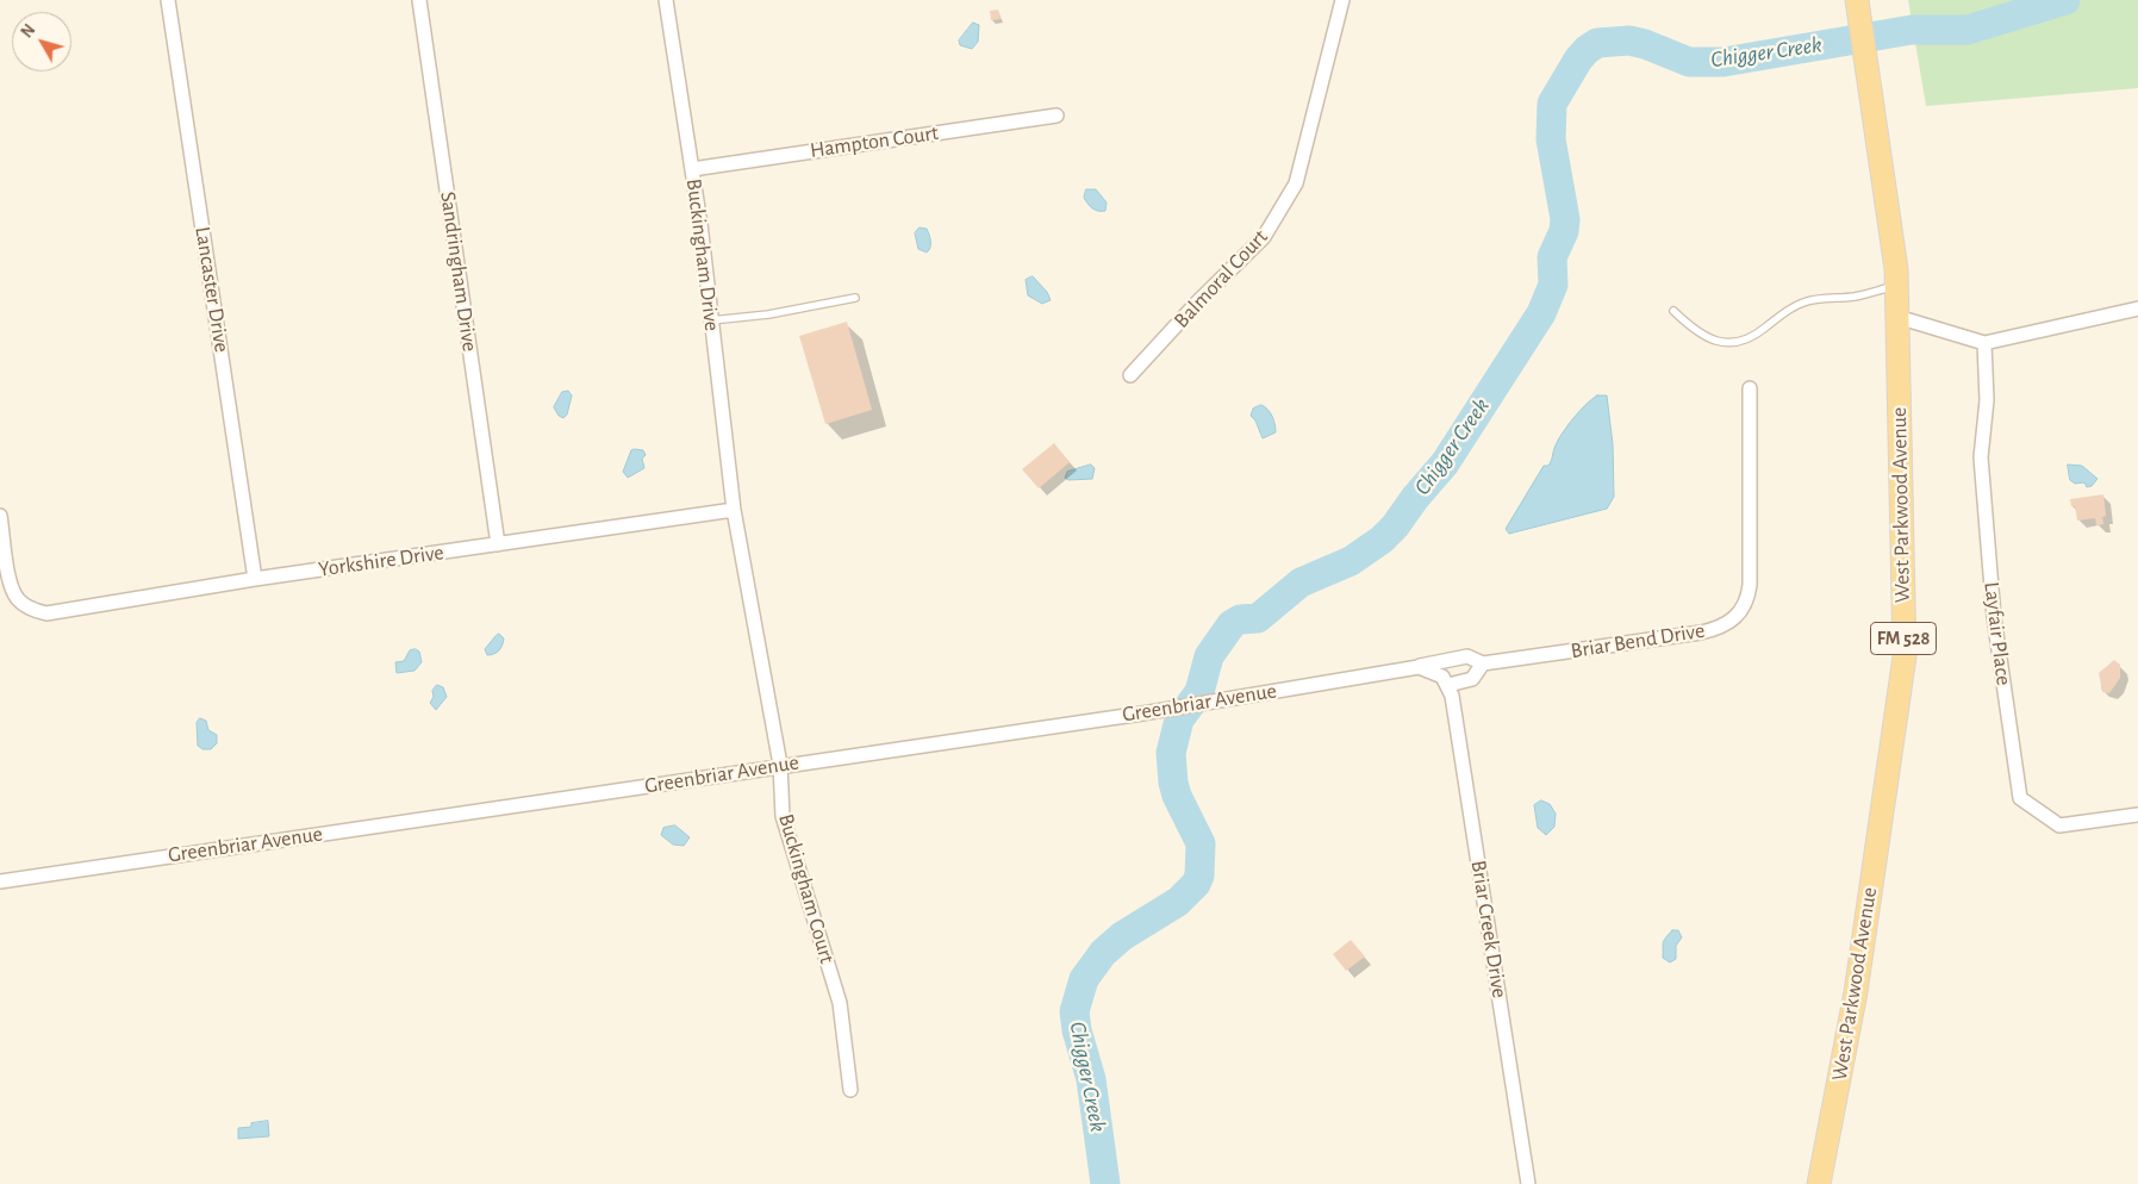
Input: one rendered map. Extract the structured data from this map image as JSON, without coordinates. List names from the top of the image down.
{
  "streets": {
    "main road": ["West Parkwood Avenue", "FM 528"],
    "street": [
      "Hampton Court",
      "Buckingham Drive",
      "Sandringham Drive",
      "Balmoral Court",
      "Lancaster Drive",
      "Yorkshire Drive",
      "Layfair Place",
      "Briar Bend Drive",
      "Greenbriar Avenue",
      "Buckingham Court",
      "Briar Creek Drive"
    ]
  },
  "crossings": [
    ["Hampton Court", "Buckingham Drive"],
    ["Buckingham Drive", "Yorkshire Drive"],
    ["Buckingham Drive", "Buckingham Court"],
    ["Sandringham Drive", "Yorkshire Drive"],
    ["Lancaster Drive", "Yorkshire Drive"],
    ["Yorkshire Drive", "Buckingham Court"],
    ["Briar Bend Drive", "Greenbriar Avenue"],
    ["Greenbriar Avenue", "Buckingham Court"],
    ["Greenbriar Avenue", "Briar Creek Drive"]
  ],
  "water": ["Chigger Creek"],
  "north": "top left"
}
